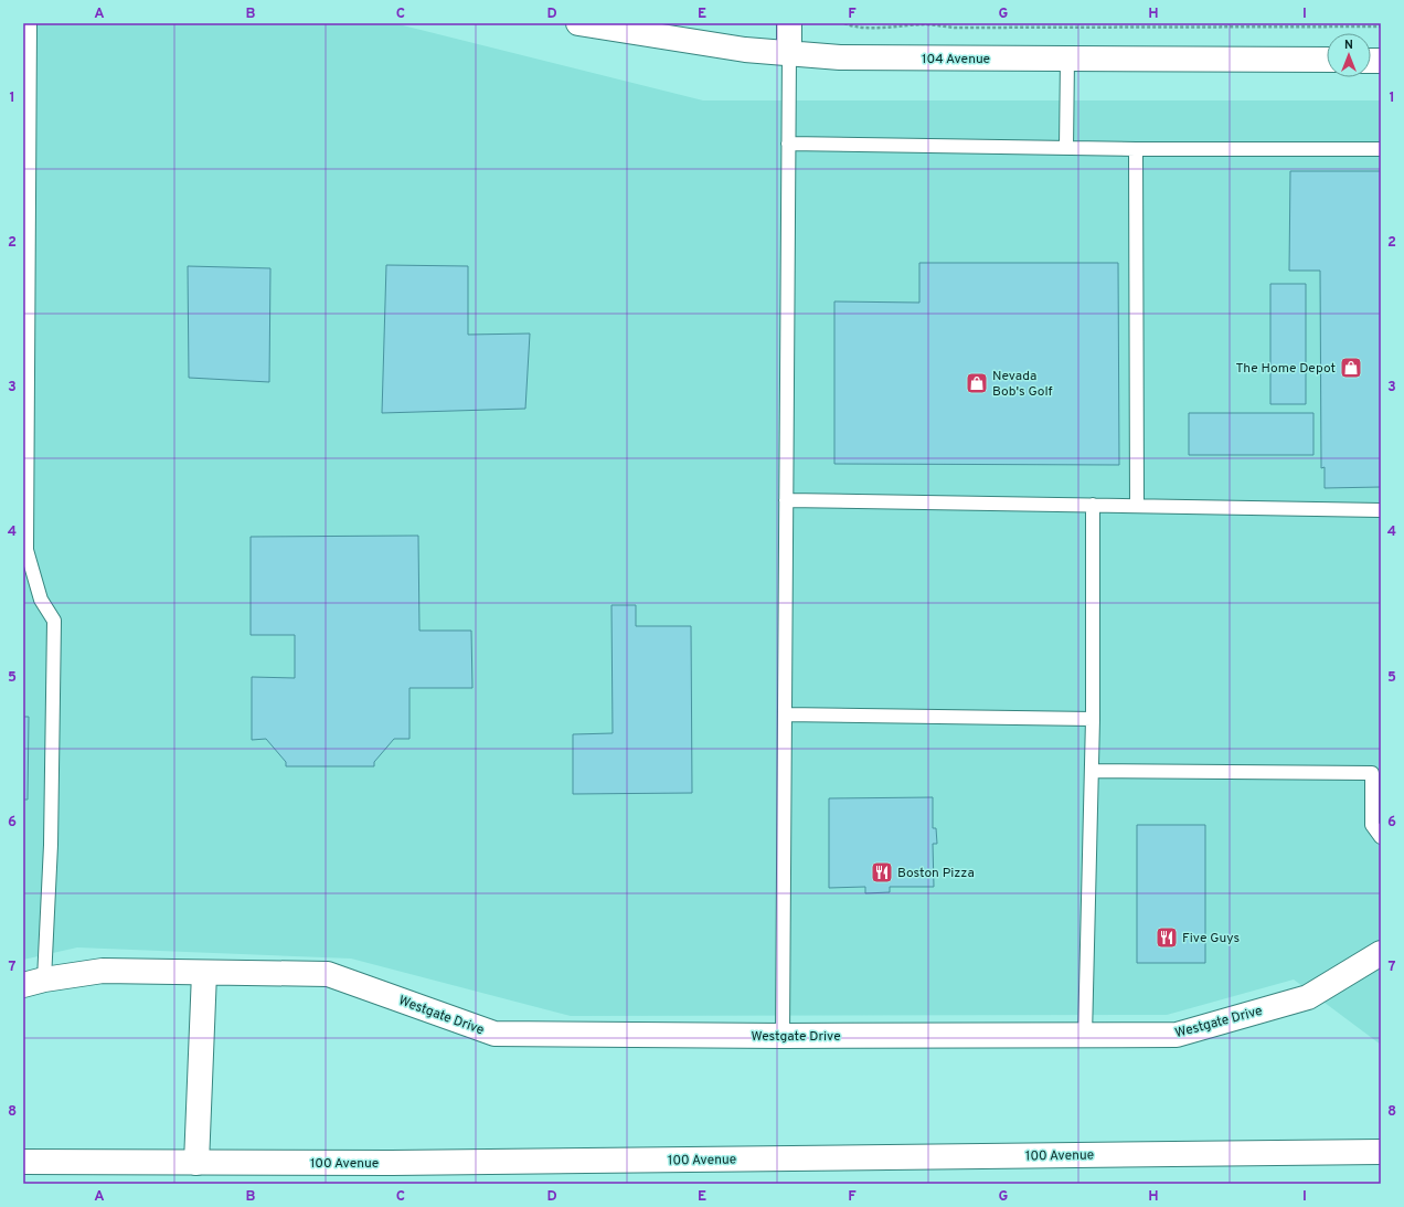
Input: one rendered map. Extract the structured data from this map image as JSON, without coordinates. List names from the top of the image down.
{
  "streets": {
    "street": ["104 Avenue", "Westgate Drive", "100 Avenue"]
  },
  "places": {
    "shop": ["The Home Depot", "Nevada Bob's Golf"],
    "restaurant": ["Boston Pizza", "Five Guys"]
  },
  "north": "top",
  "grid": {
    "columns": [
      "A",
      "B",
      "C",
      "D",
      "E",
      "F",
      "G",
      "H",
      "I"
    ],
    "rows": [
      "1",
      "2",
      "3",
      "4",
      "5",
      "6",
      "7",
      "8"
    ]
  }
}
